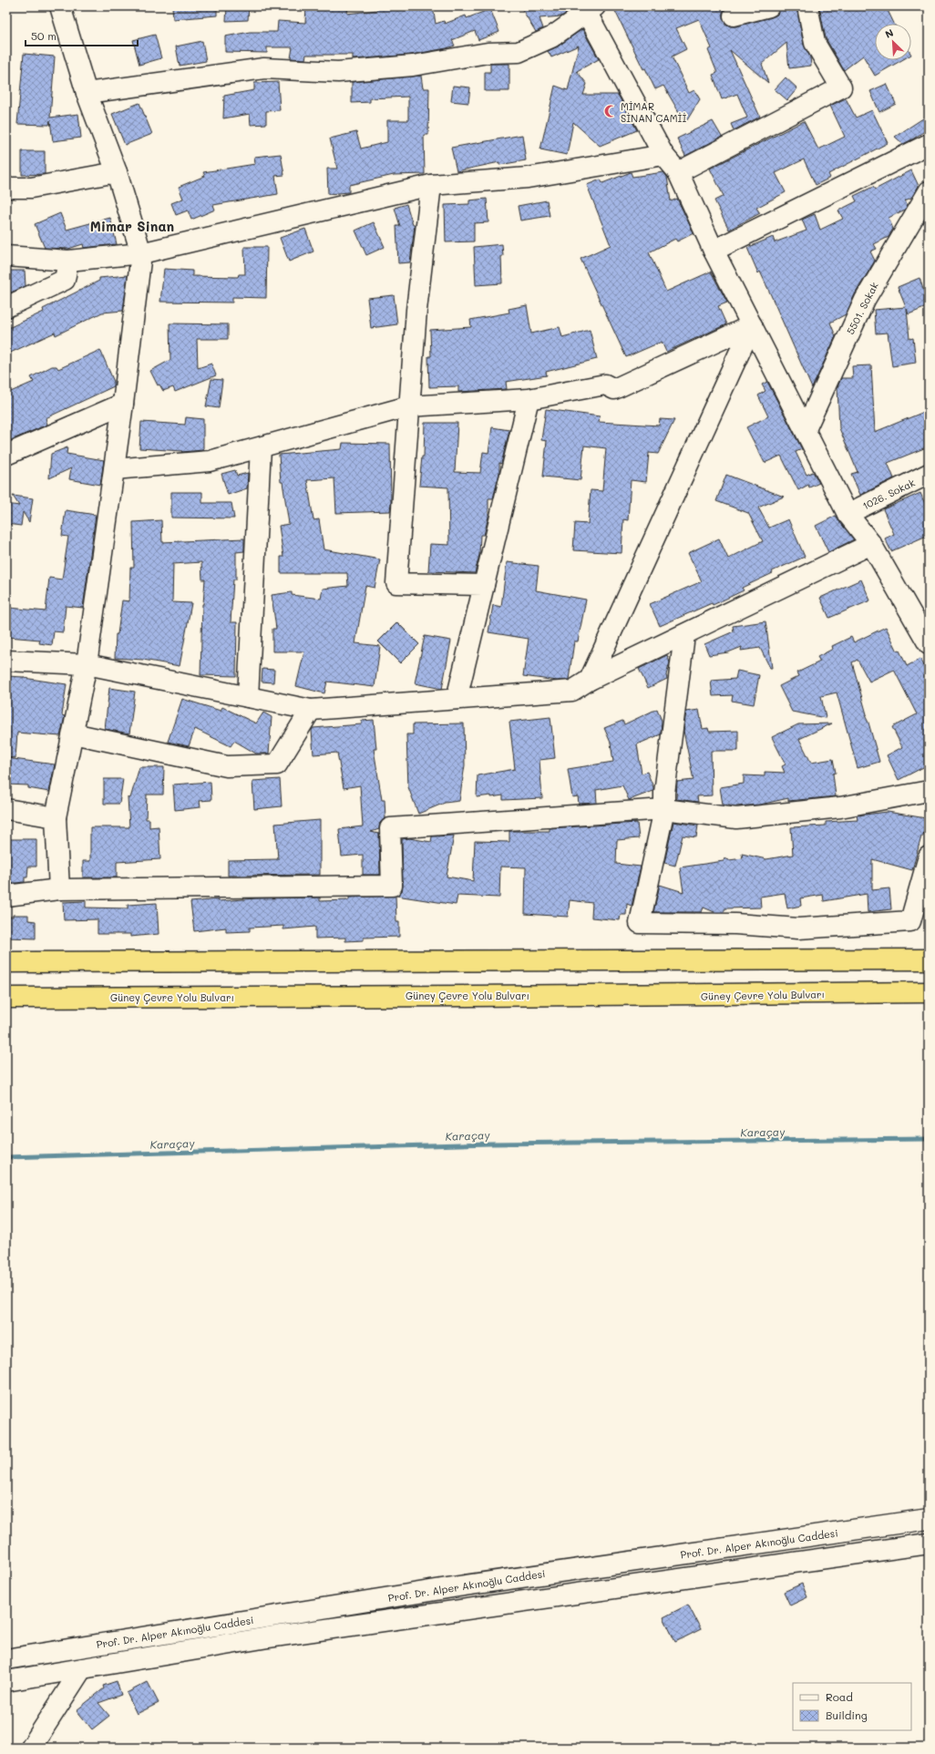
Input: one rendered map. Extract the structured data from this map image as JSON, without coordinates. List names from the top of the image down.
{
  "streets": {
    "highway": ["Güney Çevre Yolu Bulvarı"],
    "street": ["5501. Sokak", "1026. Sokak", "Prof. Dr. Alper Akınoğlu Caddesi"]
  },
  "districts": ["Mimar Sinan"],
  "water": ["Karaçay"],
  "places": {
    "mosque": ["MİMAR SİNAN CAMİİ"]
  },
  "legend": ["Road", "Building"],
  "scale_bar": "50 m",
  "north": "top left"
}
